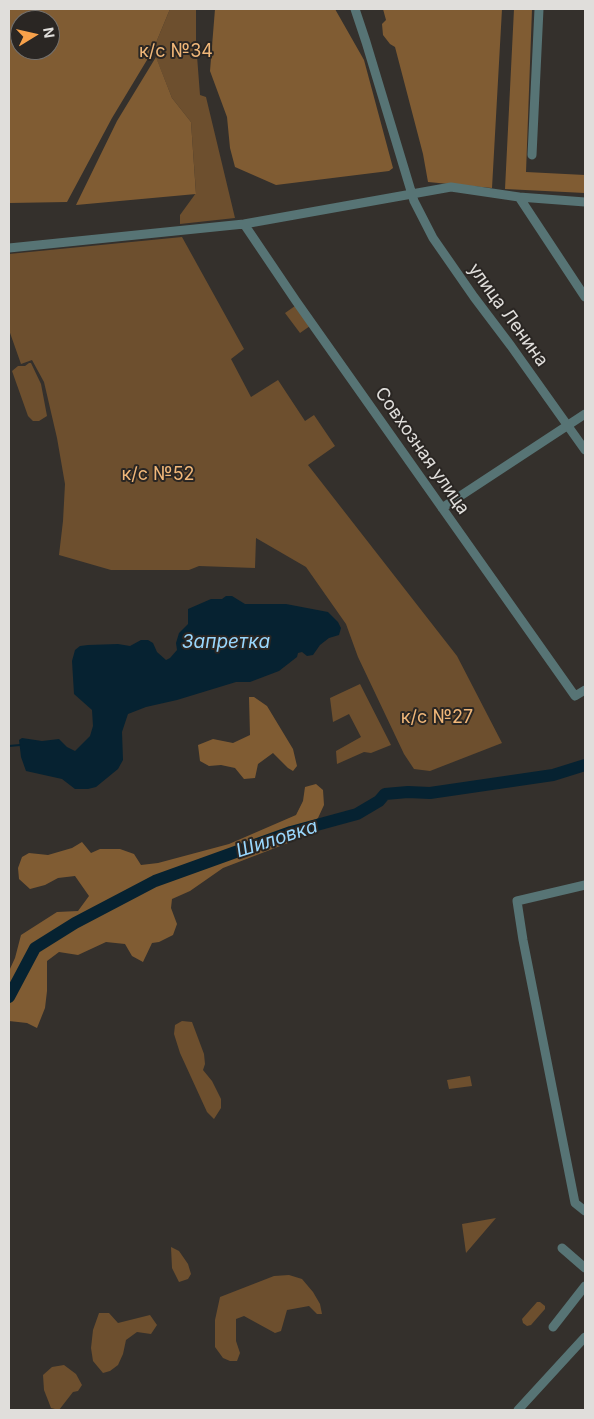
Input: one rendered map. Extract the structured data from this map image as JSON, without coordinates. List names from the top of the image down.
{
  "streets": {
    "street": ["улица Ленина", "Совхозная улица"]
  },
  "water": ["Запретка", "Шиловка"],
  "parks": ["к/с №34", "к/с №52", "к/с №27"],
  "north": "right"
}
